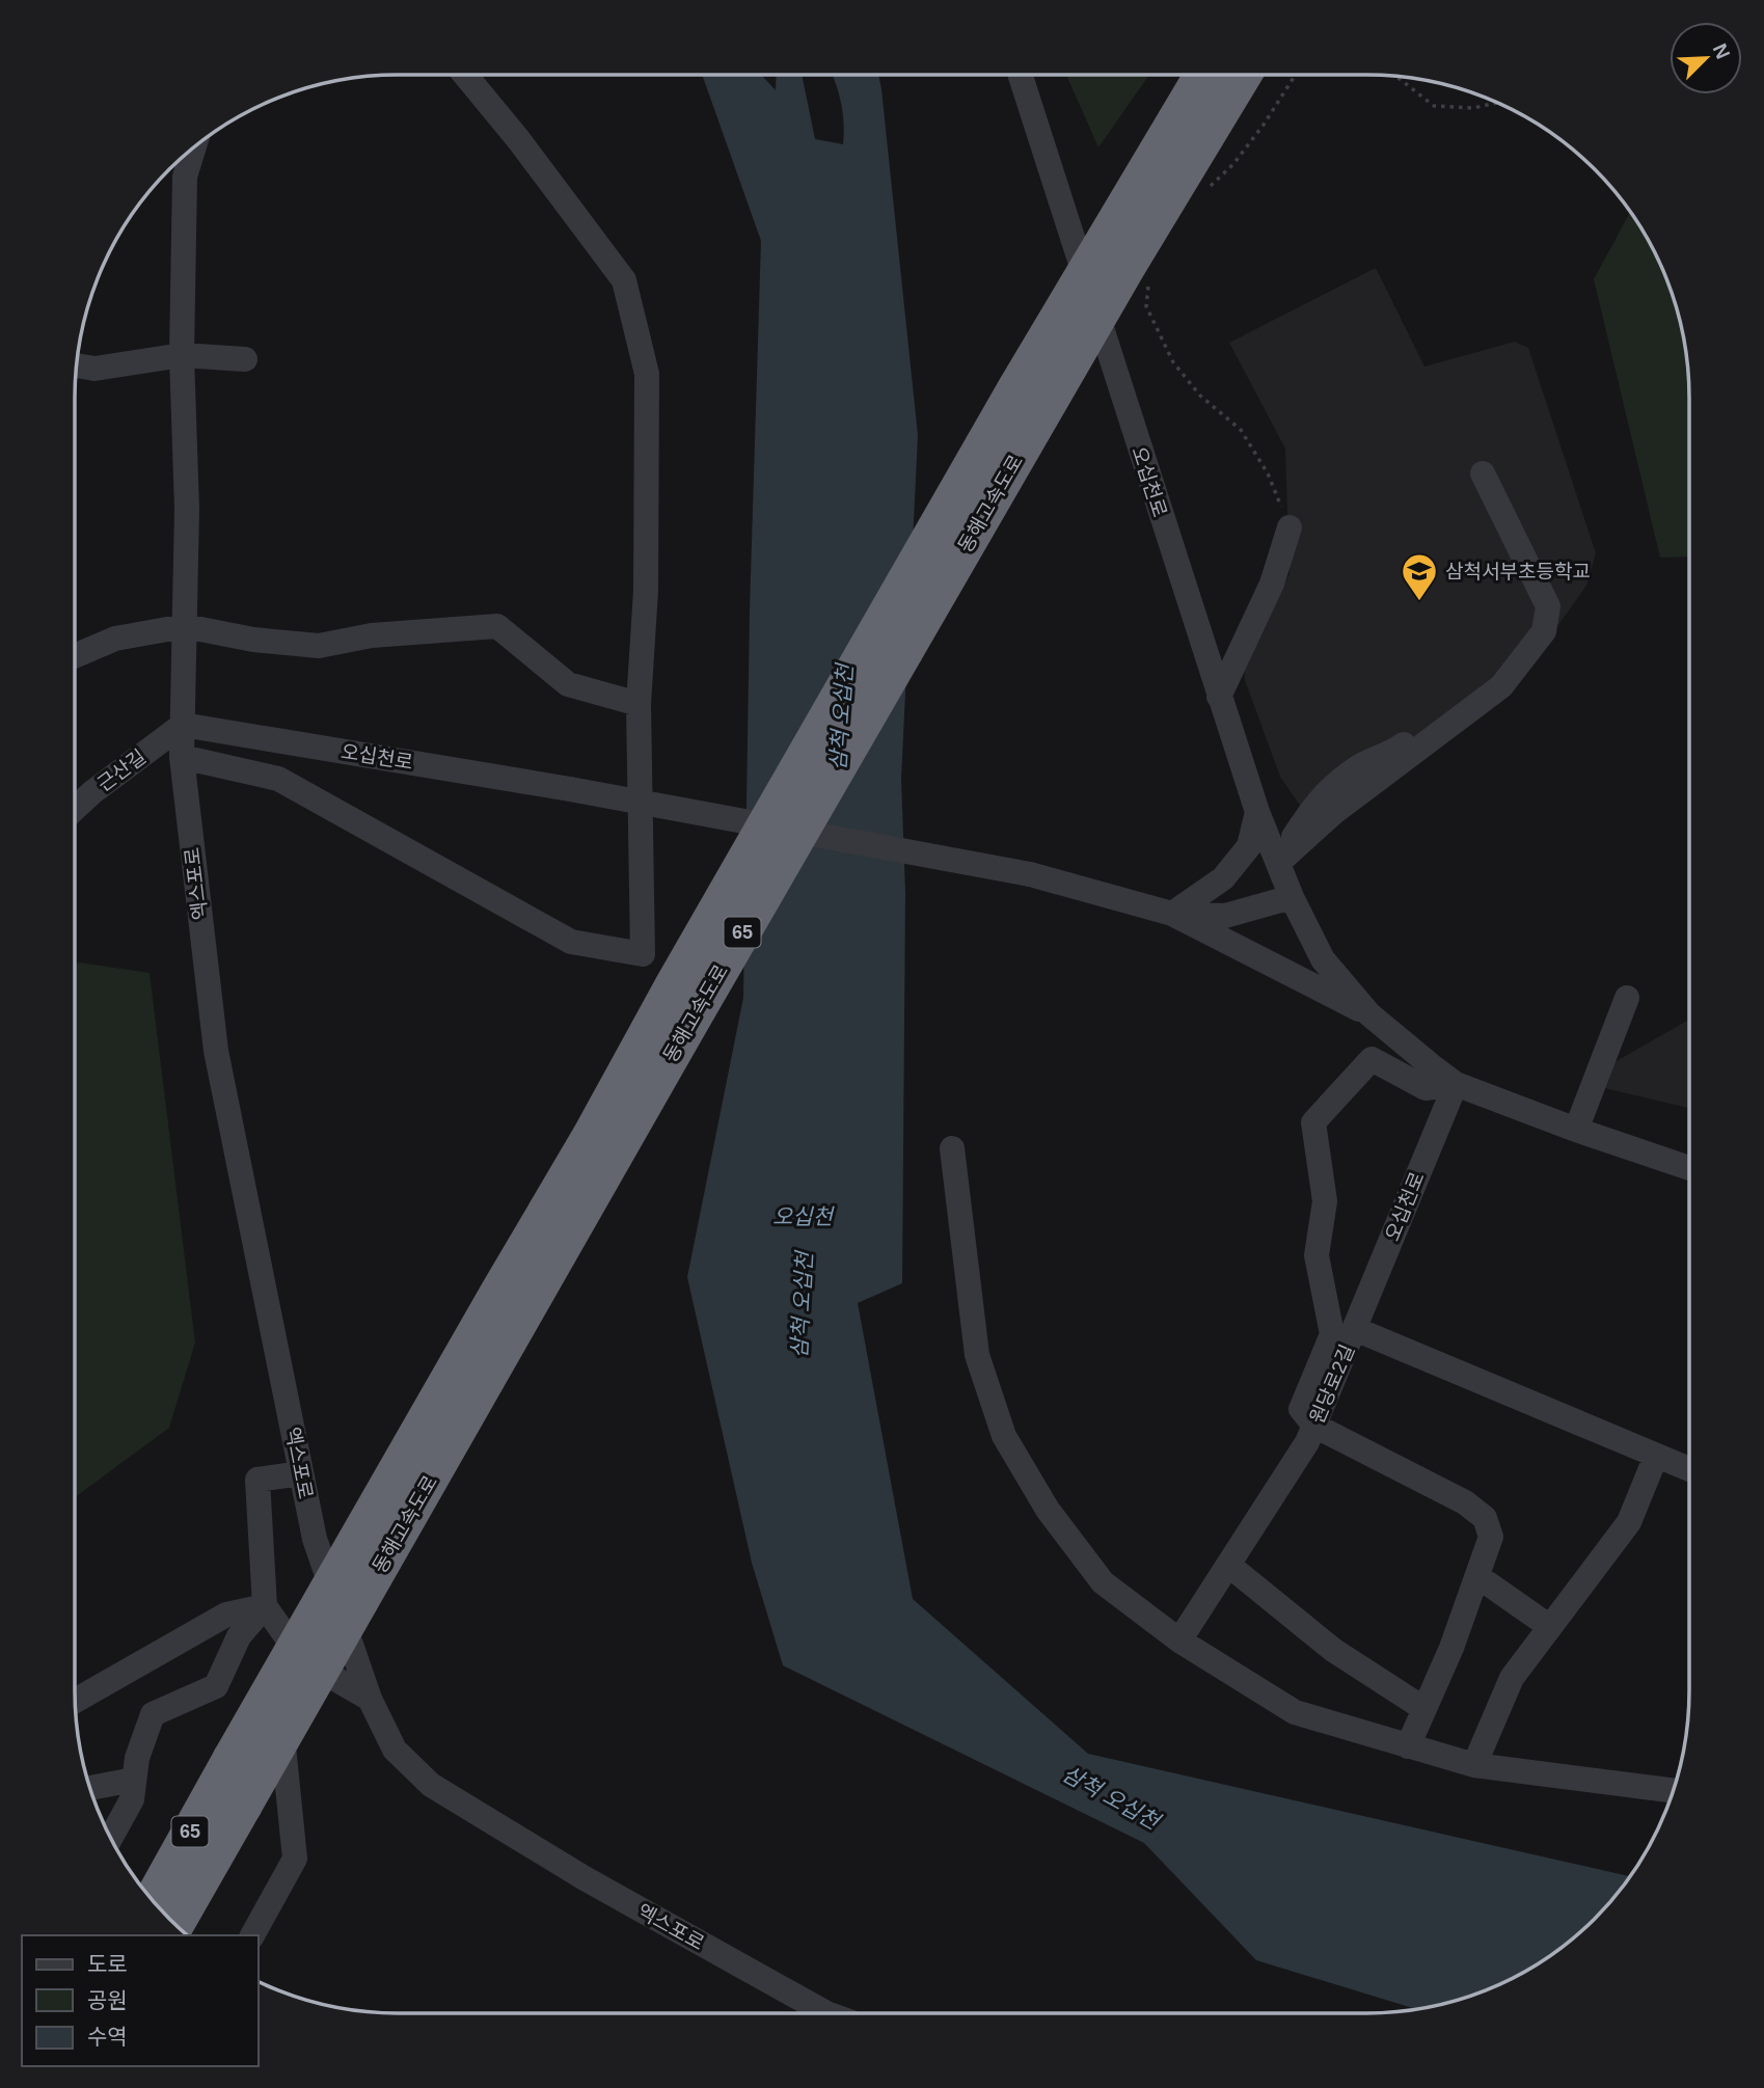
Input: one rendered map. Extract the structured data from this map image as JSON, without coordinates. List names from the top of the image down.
{
  "streets": {
    "highway": ["동해고속도로", "65"],
    "street": [
      "오십천로",
      "근산길",
      "엑스포로",
      "원당로2길"
    ]
  },
  "crossings": [
    ["오십천로", "근산길"],
    ["오십천로", "엑스포로"],
    ["오십천로", "원당로2길"],
    ["근산길", "엑스포로"]
  ],
  "water": ["삼척 오십천", "오십천"],
  "places": {
    "school or university": ["삼척서부초등학교"]
  },
  "legend": ["도로", "공원", "수역"],
  "north": "top right"
}
